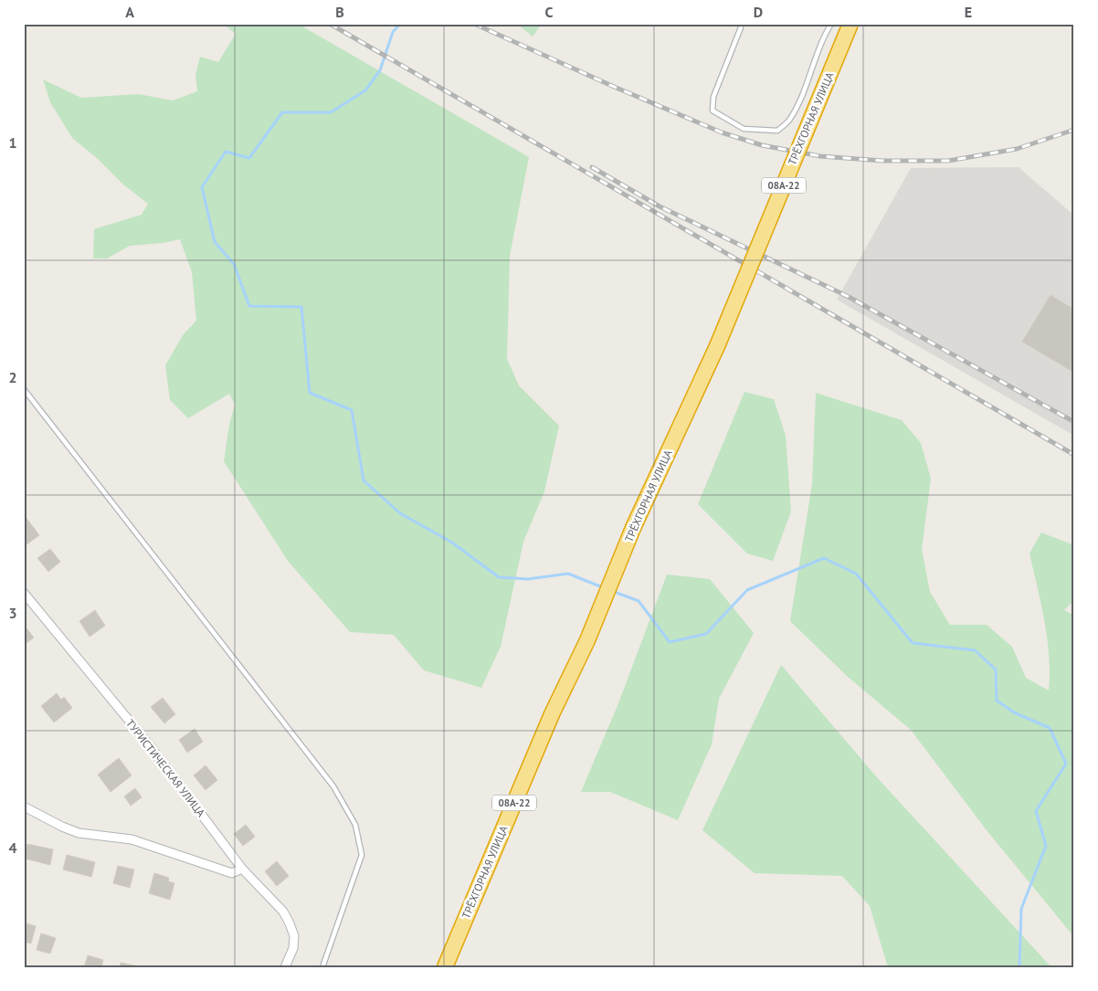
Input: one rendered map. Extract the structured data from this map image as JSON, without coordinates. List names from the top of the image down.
{
  "streets": {
    "highway": ["ТРЁХГОРНАЯ УЛИЦА", "08А-22"],
    "street": ["ТУРИСТИЧЕСКАЯ УЛИЦА"]
  },
  "grid": {
    "columns": [
      "A",
      "B",
      "C",
      "D",
      "E"
    ],
    "rows": [
      "1",
      "2",
      "3",
      "4"
    ]
  }
}
